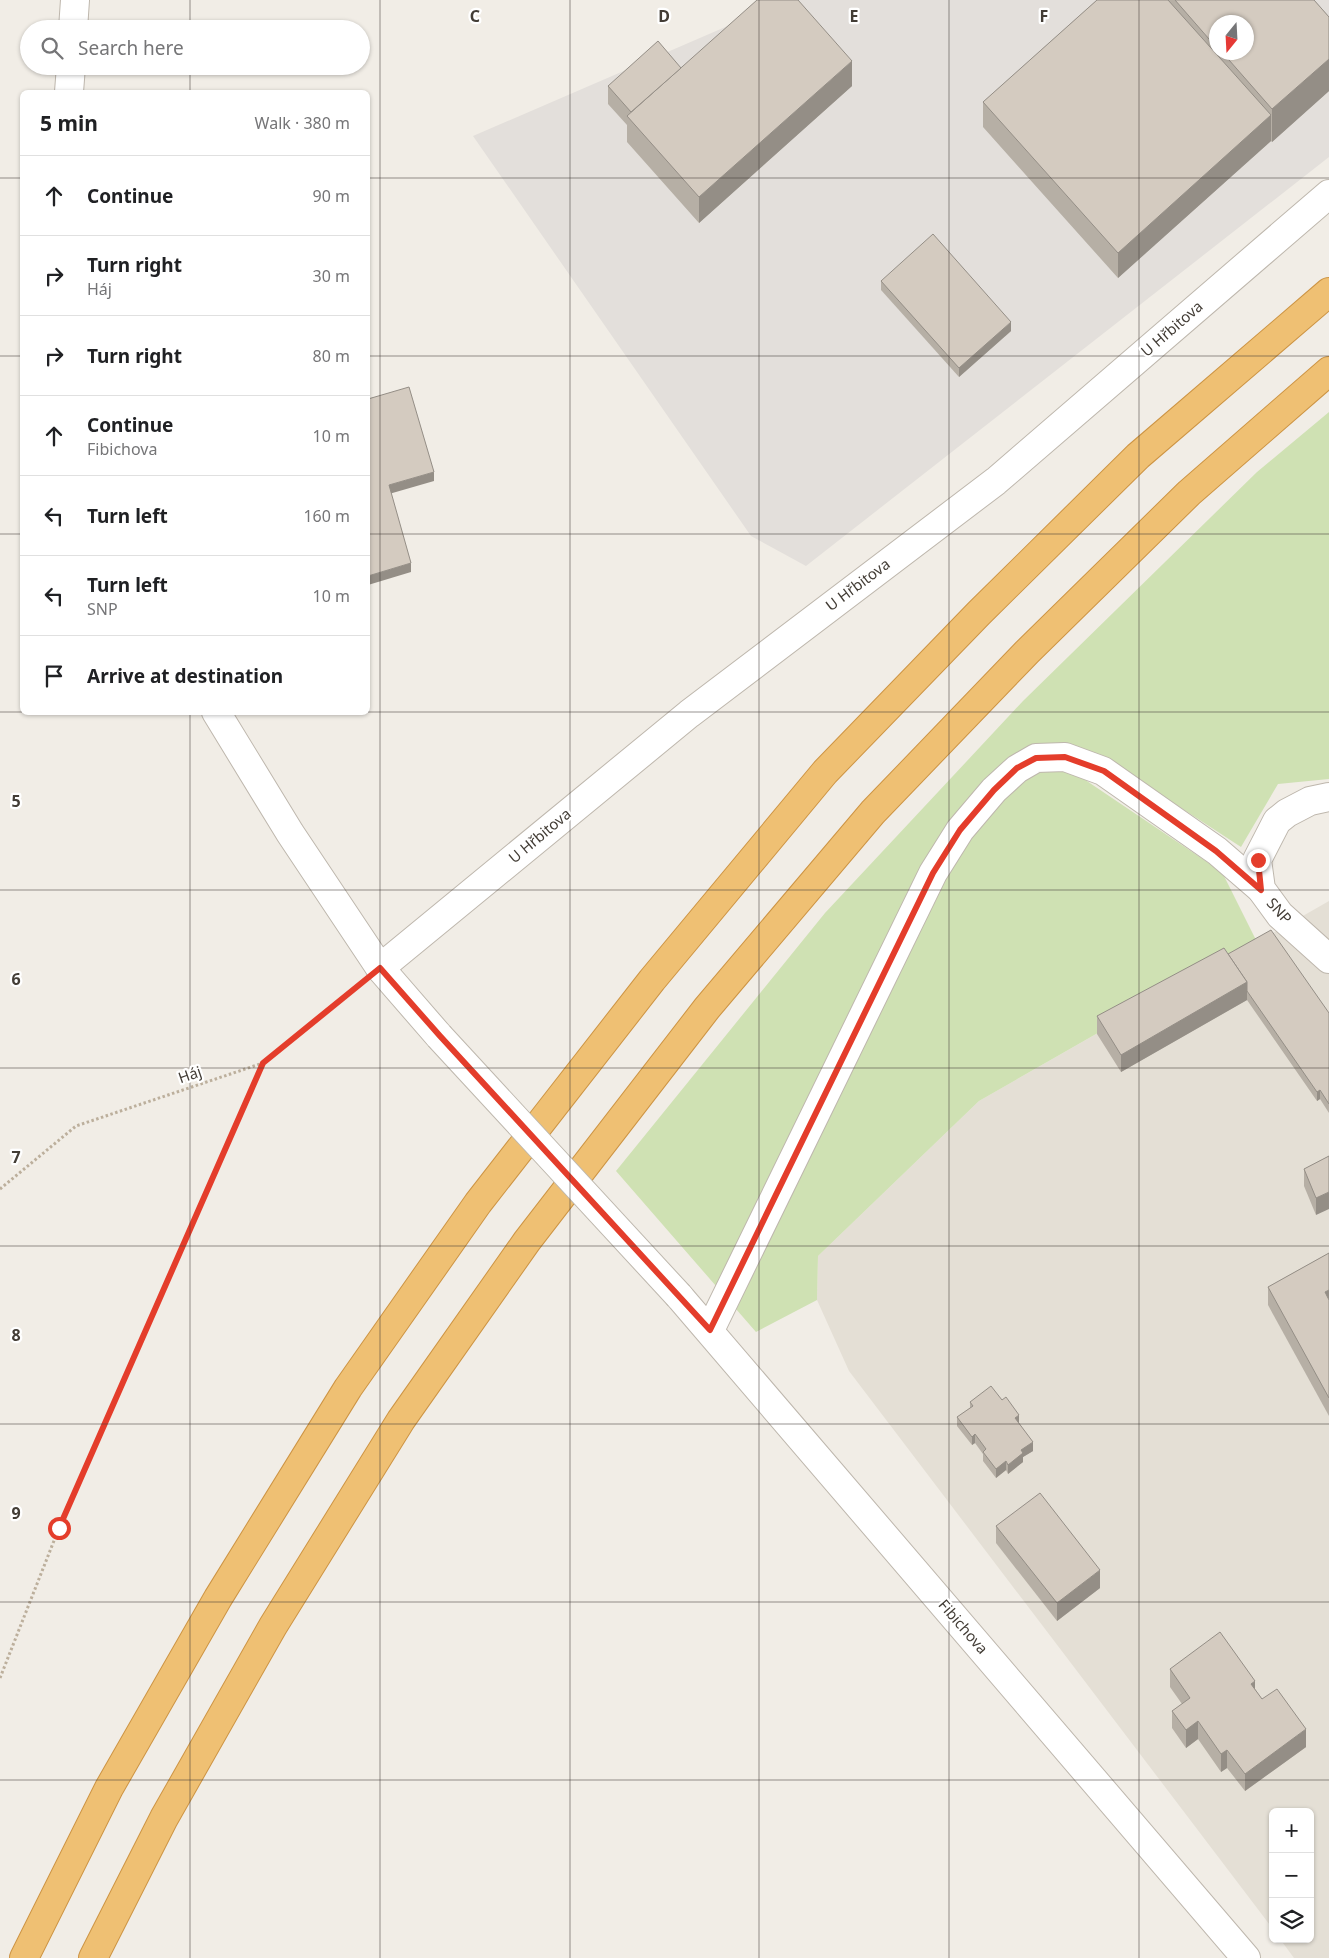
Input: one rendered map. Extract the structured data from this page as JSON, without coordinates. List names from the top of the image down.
{
  "streets": {
    "street": ["U Hřbitova", "SNP", "Fibichova"],
    "path": ["Háj"]
  },
  "crossings": [
    ["U Hřbitova", "Háj"],
    ["U Hřbitova", "Fibichova"],
    ["Háj", "Fibichova"]
  ],
  "north": "bottom",
  "page": {
    "search": "Search here",
    "heading": ["5 min", "Walk · 380 m"],
    "list": [
      ["Continue", "90 m"],
      ["Turn right", "Háj", "30 m"],
      ["Turn right", "80 m"],
      ["Continue", "Fibichova", "10 m"],
      ["Turn left", "160 m"],
      ["Turn left", "SNP", "10 m"],
      "Arrive at destination"
    ],
    "map_buttons": ["+", "−"]
  },
  "grid": {
    "columns": [
      "C",
      "D",
      "E",
      "F"
    ],
    "rows": [
      "5",
      "6",
      "7",
      "8",
      "9"
    ]
  }
}
